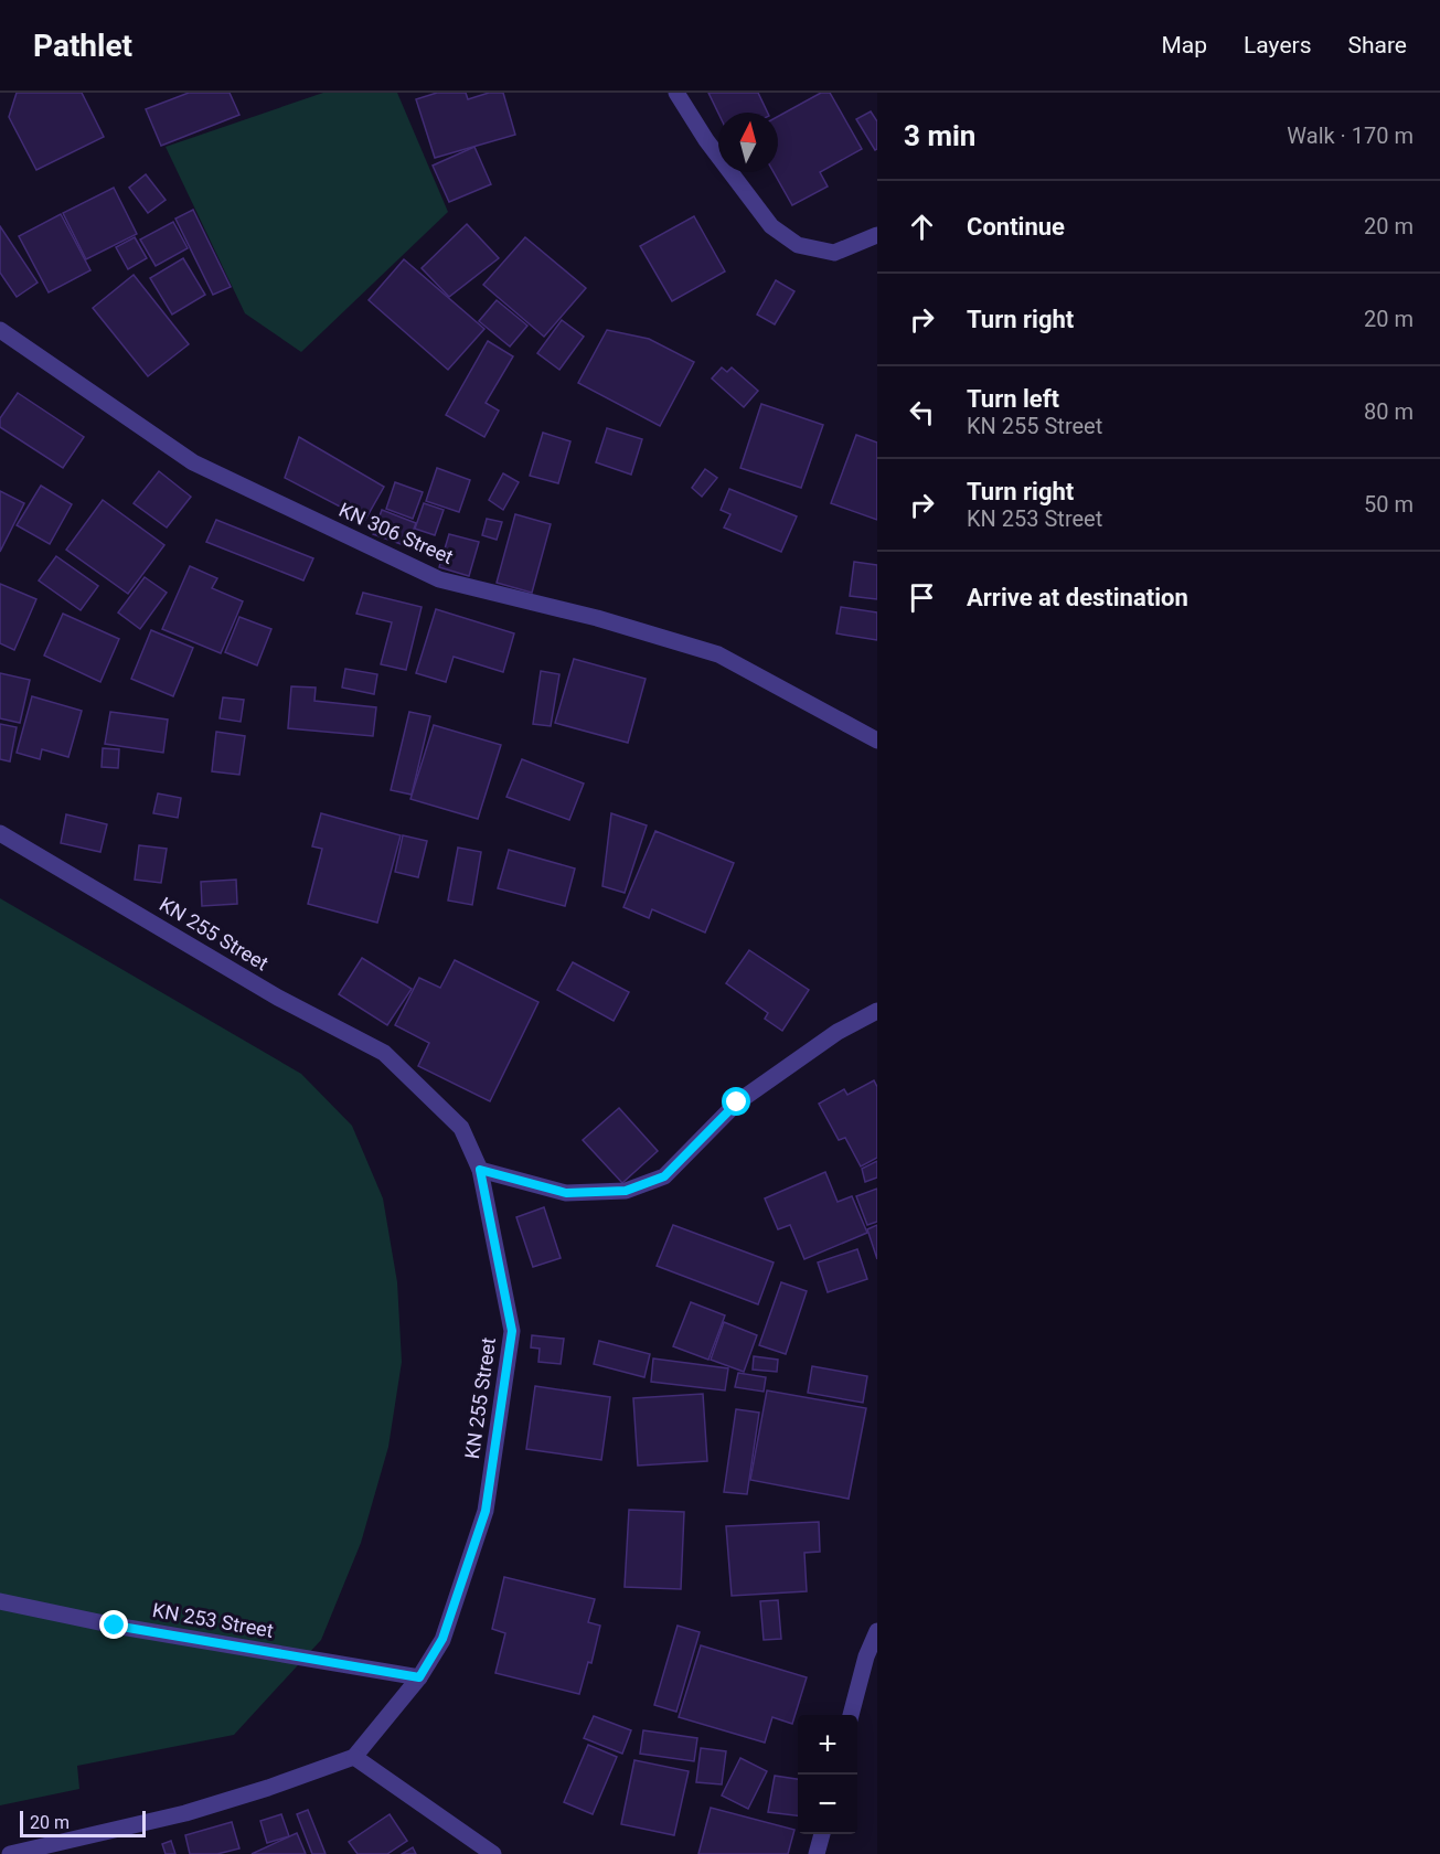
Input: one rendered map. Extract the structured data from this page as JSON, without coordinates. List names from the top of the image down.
{
  "streets": {
    "street": ["KN 306 Street", "KN 255 Street", "KN 253 Street"]
  },
  "crossings": [
    ["KN 255 Street", "KN 253 Street"]
  ],
  "scale_bar": "20 m",
  "north": "top",
  "page": {
    "header": "Pathlet",
    "nav": ["Map", "Layers", "Share"],
    "heading": ["3 min", "Walk · 170 m"],
    "list": [
      ["Continue", "20 m"],
      ["Turn right", "20 m"],
      ["Turn left", "KN 255 Street", "80 m"],
      ["Turn right", "KN 253 Street", "50 m"],
      "Arrive at destination"
    ],
    "map_buttons": ["+", "−"],
    "scale": "20 m"
  }
}
